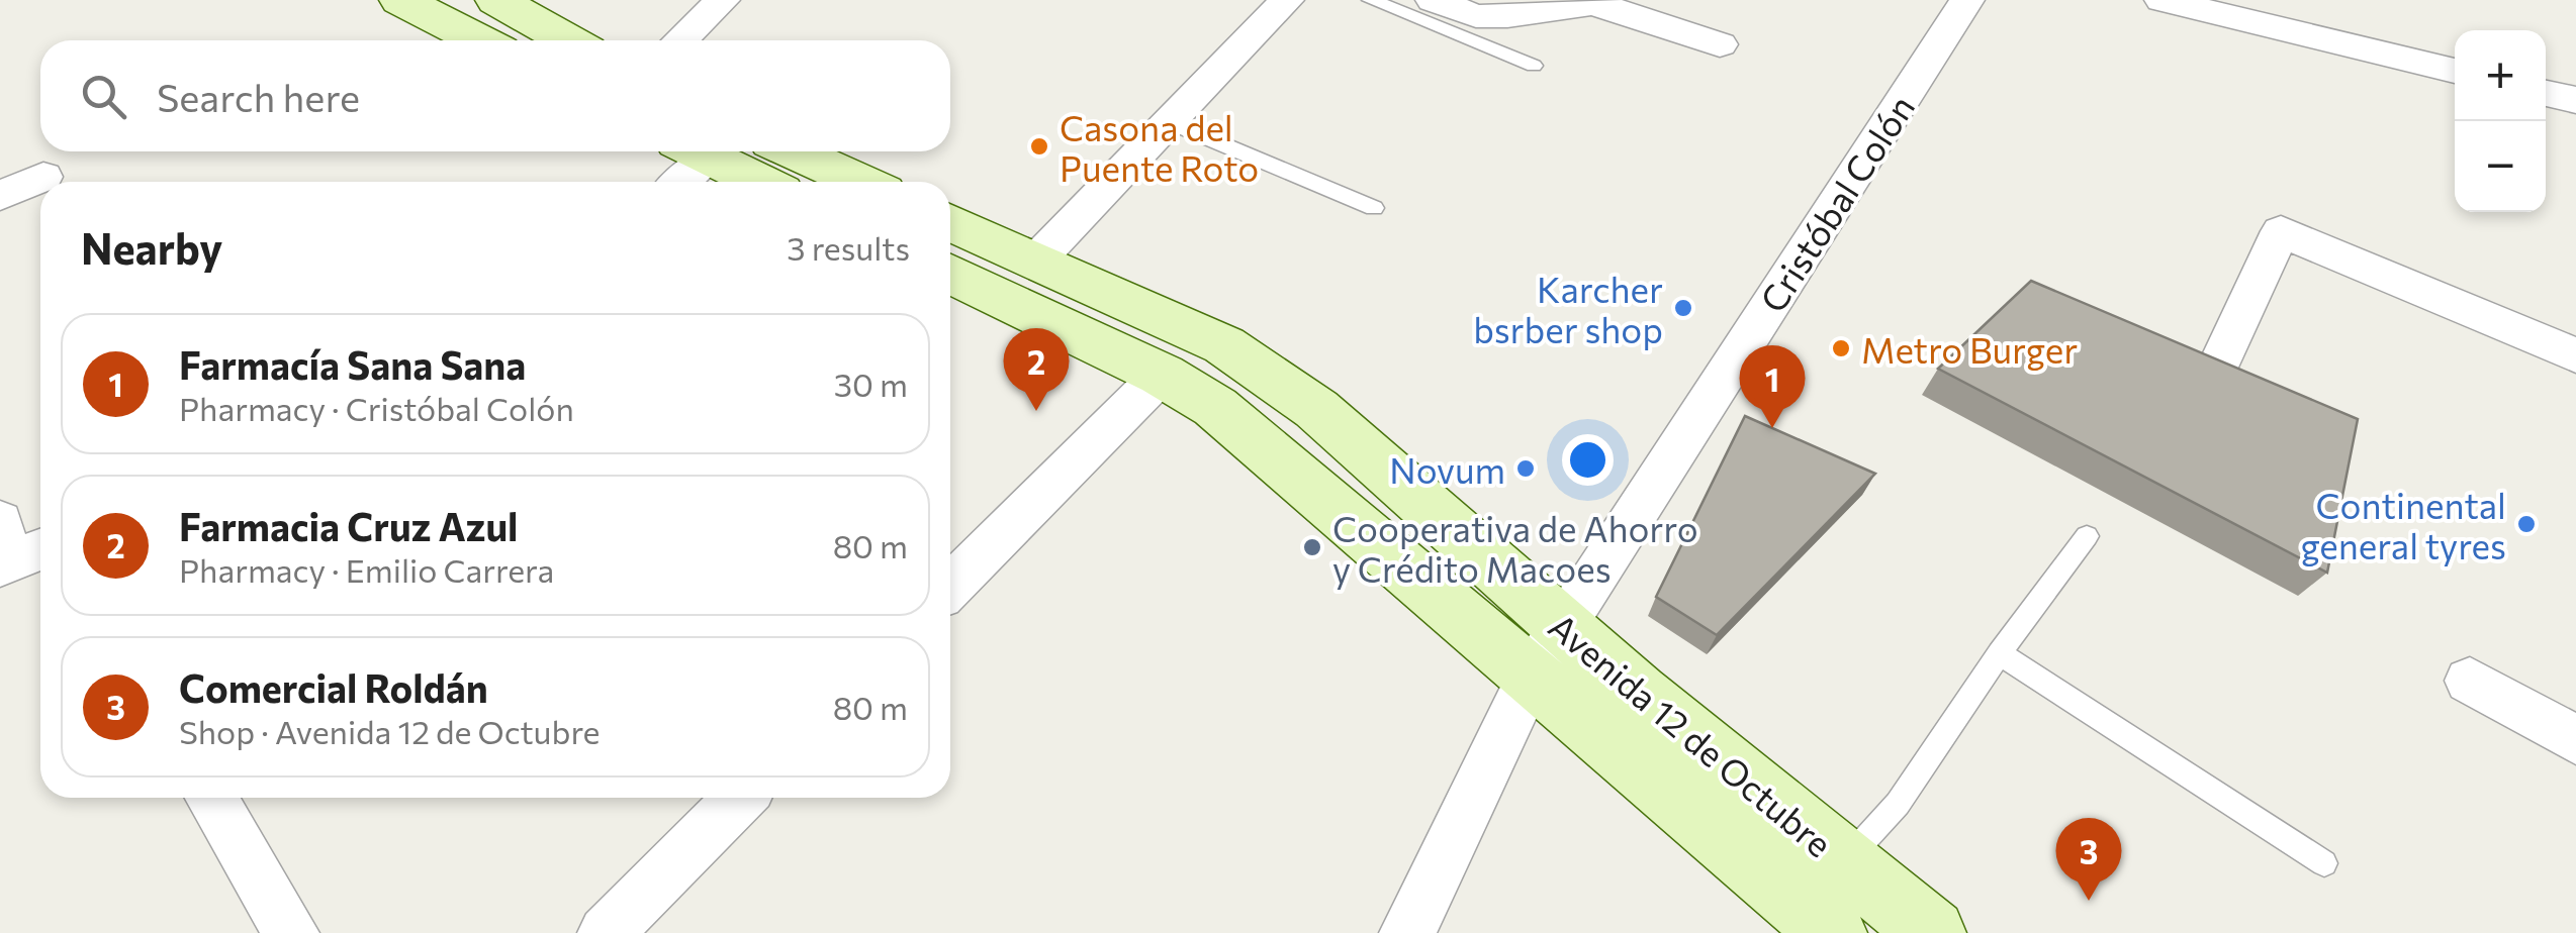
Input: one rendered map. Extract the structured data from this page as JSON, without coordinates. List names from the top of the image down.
{
  "streets": {
    "main road": ["Avenida 12 de Octubre"],
    "street": ["Cristóbal Colón"]
  },
  "crossings": [
    ["Cristóbal Colón", "Avenida 12 de Octubre"]
  ],
  "places": [
    "Casona del Puente Roto",
    "Karcher bsrber shop",
    "Metro Burger",
    "Novum",
    "Continental general tyres",
    "Cooperativa de Ahorro y Crédito Macoes"
  ],
  "page": {
    "map_buttons": ["+", "−"],
    "search": "Search here",
    "heading": ["Nearby", "3 results"],
    "list": [
      {
        "mark": "1",
        "name": "Farmacía Sana Sana",
        "note": "Pharmacy · Cristóbal Colón",
        "value": "30 m"
      },
      {
        "mark": "2",
        "name": "Farmacia Cruz Azul",
        "note": "Pharmacy · Emilio Carrera",
        "value": "80 m"
      },
      {
        "mark": "3",
        "name": "Comercial Roldán",
        "note": "Shop · Avenida 12 de Octubre",
        "value": "80 m"
      }
    ],
    "pins": ["2", "1", "3"]
  }
}
